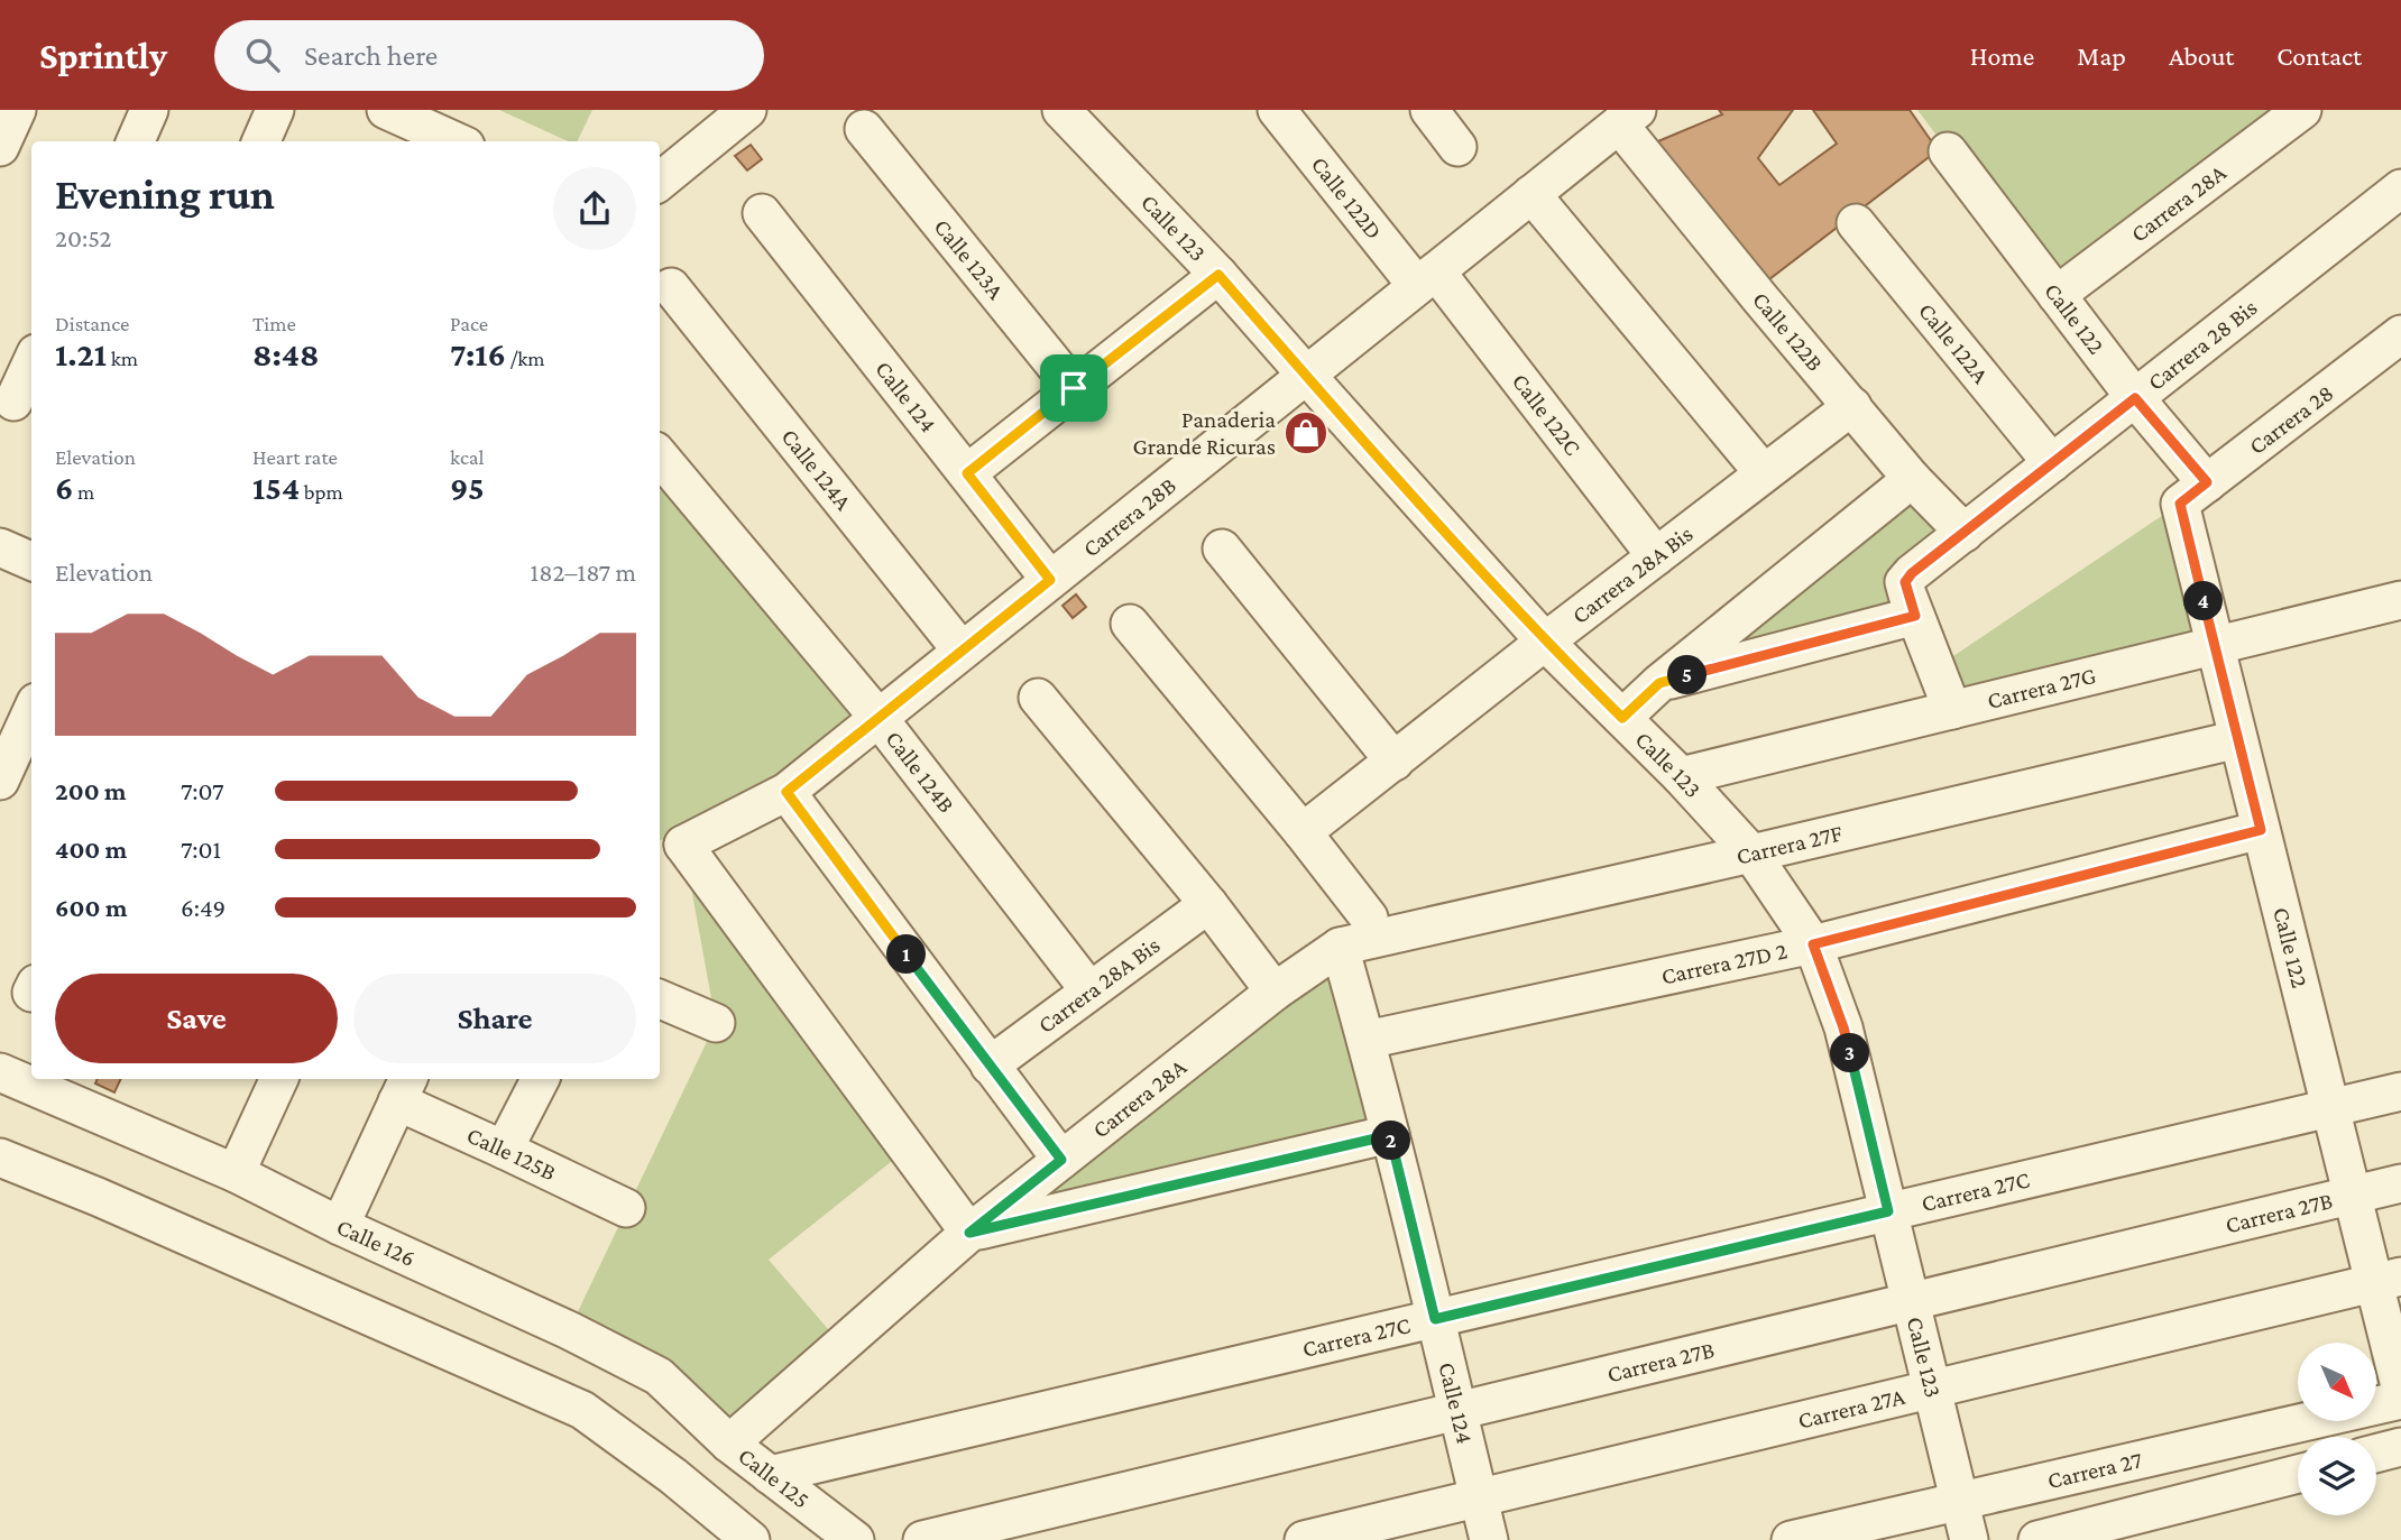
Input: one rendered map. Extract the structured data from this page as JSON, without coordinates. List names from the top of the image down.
{
  "streets": {
    "street": [
      "Calle 122D",
      "Carrera 28A",
      "Calle 123",
      "Calle 123A",
      "Calle 122",
      "Calle 122B",
      "Calle 122A",
      "Carrera 28 Bis",
      "Calle 124",
      "Calle 122C",
      "Carrera 28",
      "Calle 124A",
      "Carrera 28B",
      "Carrera 28A Bis",
      "Carrera 27G",
      "Calle 124B",
      "Carrera 27F",
      "Carrera 27D 2",
      "Calle 125B",
      "Carrera 27C",
      "Carrera 27B",
      "Calle 126",
      "Carrera 27A",
      "Carrera 27",
      "Calle 125"
    ]
  },
  "crossings": [
    ["Calle 122D", "Calle 122C"],
    ["Calle 122D", "Carrera 28B"],
    ["Carrera 28A", "Calle 122"],
    ["Carrera 28A", "Calle 124"],
    ["Carrera 28A", "Carrera 27F"],
    ["Carrera 28A", "Calle 126"],
    ["Carrera 28A", "Calle 125"],
    ["Calle 123", "Carrera 28B"],
    ["Calle 123", "Carrera 28A Bis"],
    ["Calle 123", "Carrera 27G"],
    ["Calle 123", "Carrera 27F"],
    ["Calle 123", "Carrera 27D 2"],
    ["Calle 123", "Carrera 27C"],
    ["Calle 123", "Carrera 27B"],
    ["Calle 123", "Carrera 27A"],
    ["Calle 123", "Carrera 27"],
    ["Calle 122", "Carrera 28 Bis"],
    ["Calle 122", "Carrera 28"],
    ["Calle 122", "Carrera 27G"],
    ["Calle 122", "Carrera 27F"],
    ["Calle 122", "Carrera 27D 2"],
    ["Calle 122", "Carrera 27C"],
    ["Calle 122", "Carrera 27B"],
    ["Calle 122", "Carrera 27A"],
    ["Calle 122B", "Carrera 28 Bis"],
    ["Calle 122B", "Carrera 28B"],
    ["Calle 122B", "Carrera 28A Bis"],
    ["Calle 122A", "Carrera 28 Bis"],
    ["Calle 124", "Carrera 28B"],
    ["Calle 124", "Carrera 27F"],
    ["Calle 124", "Carrera 27D 2"],
    ["Calle 124", "Carrera 27C"],
    ["Calle 124", "Carrera 27B"],
    ["Calle 124", "Carrera 27A"],
    ["Calle 122C", "Carrera 28B"],
    ["Calle 122C", "Carrera 28A Bis"],
    ["Calle 124A", "Carrera 28B"],
    ["Carrera 28B", "Calle 124B"],
    ["Carrera 28A Bis", "Calle 124B"],
    ["Carrera 27C", "Calle 125"],
    ["Calle 126", "Calle 125"]
  ],
  "places": {
    "shop": ["Panaderia Grande Ricuras"]
  },
  "north": "bottom right",
  "page": {
    "header": "Sprintly",
    "search": "Search here",
    "nav": [
      "Home",
      "Map",
      "About",
      "Contact"
    ],
    "heading": ["Evening run", "20:52"],
    "stats": [
      ["Distance", "1.21 km"],
      ["Time", "8:48"],
      ["Pace", "7:16 /km"],
      ["Elevation", "6 m"],
      ["Heart rate", "154 bpm"],
      ["kcal", "95"]
    ],
    "chart": ["Elevation", "182–187 m"],
    "pins": [
      "4",
      "5",
      "1",
      "3",
      "2"
    ],
    "list": [
      {
        "name": "200 m",
        "note": "7:07"
      },
      {
        "name": "400 m",
        "note": "7:01"
      },
      {
        "name": "600 m",
        "note": "6:49"
      }
    ],
    "buttons": ["Save", "Share"]
  }
}
